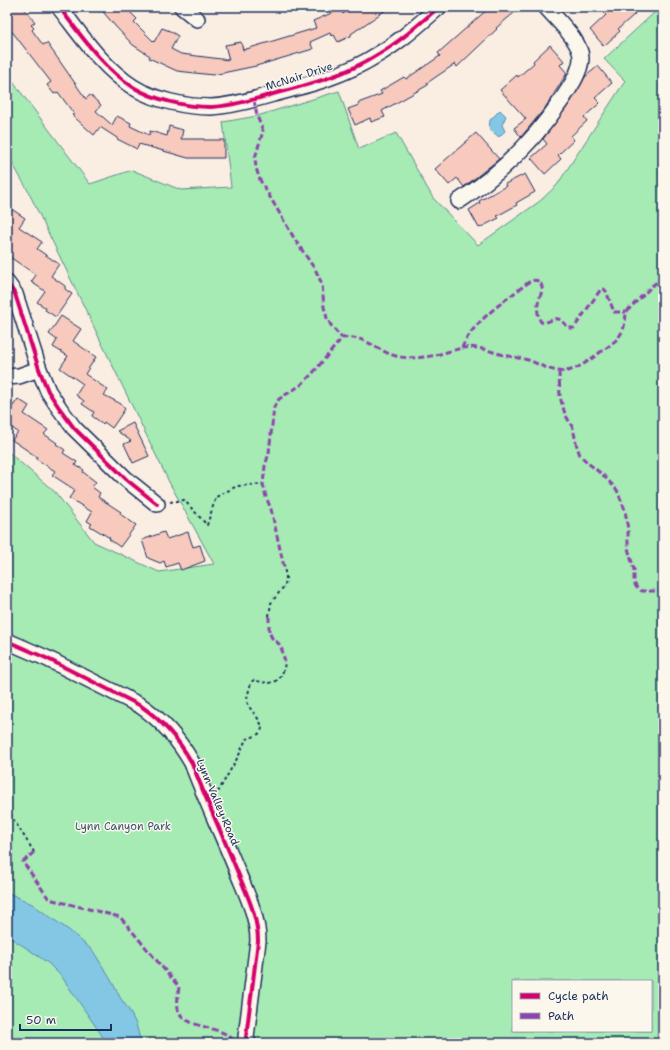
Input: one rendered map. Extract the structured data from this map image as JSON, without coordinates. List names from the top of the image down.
{
  "streets": {
    "street": ["McNair Drive", "Lynn Valley Road"]
  },
  "parks": ["Lynn Canyon Park"],
  "legend": ["Cycle path", "Path"],
  "scale_bar": "50 m"
}
